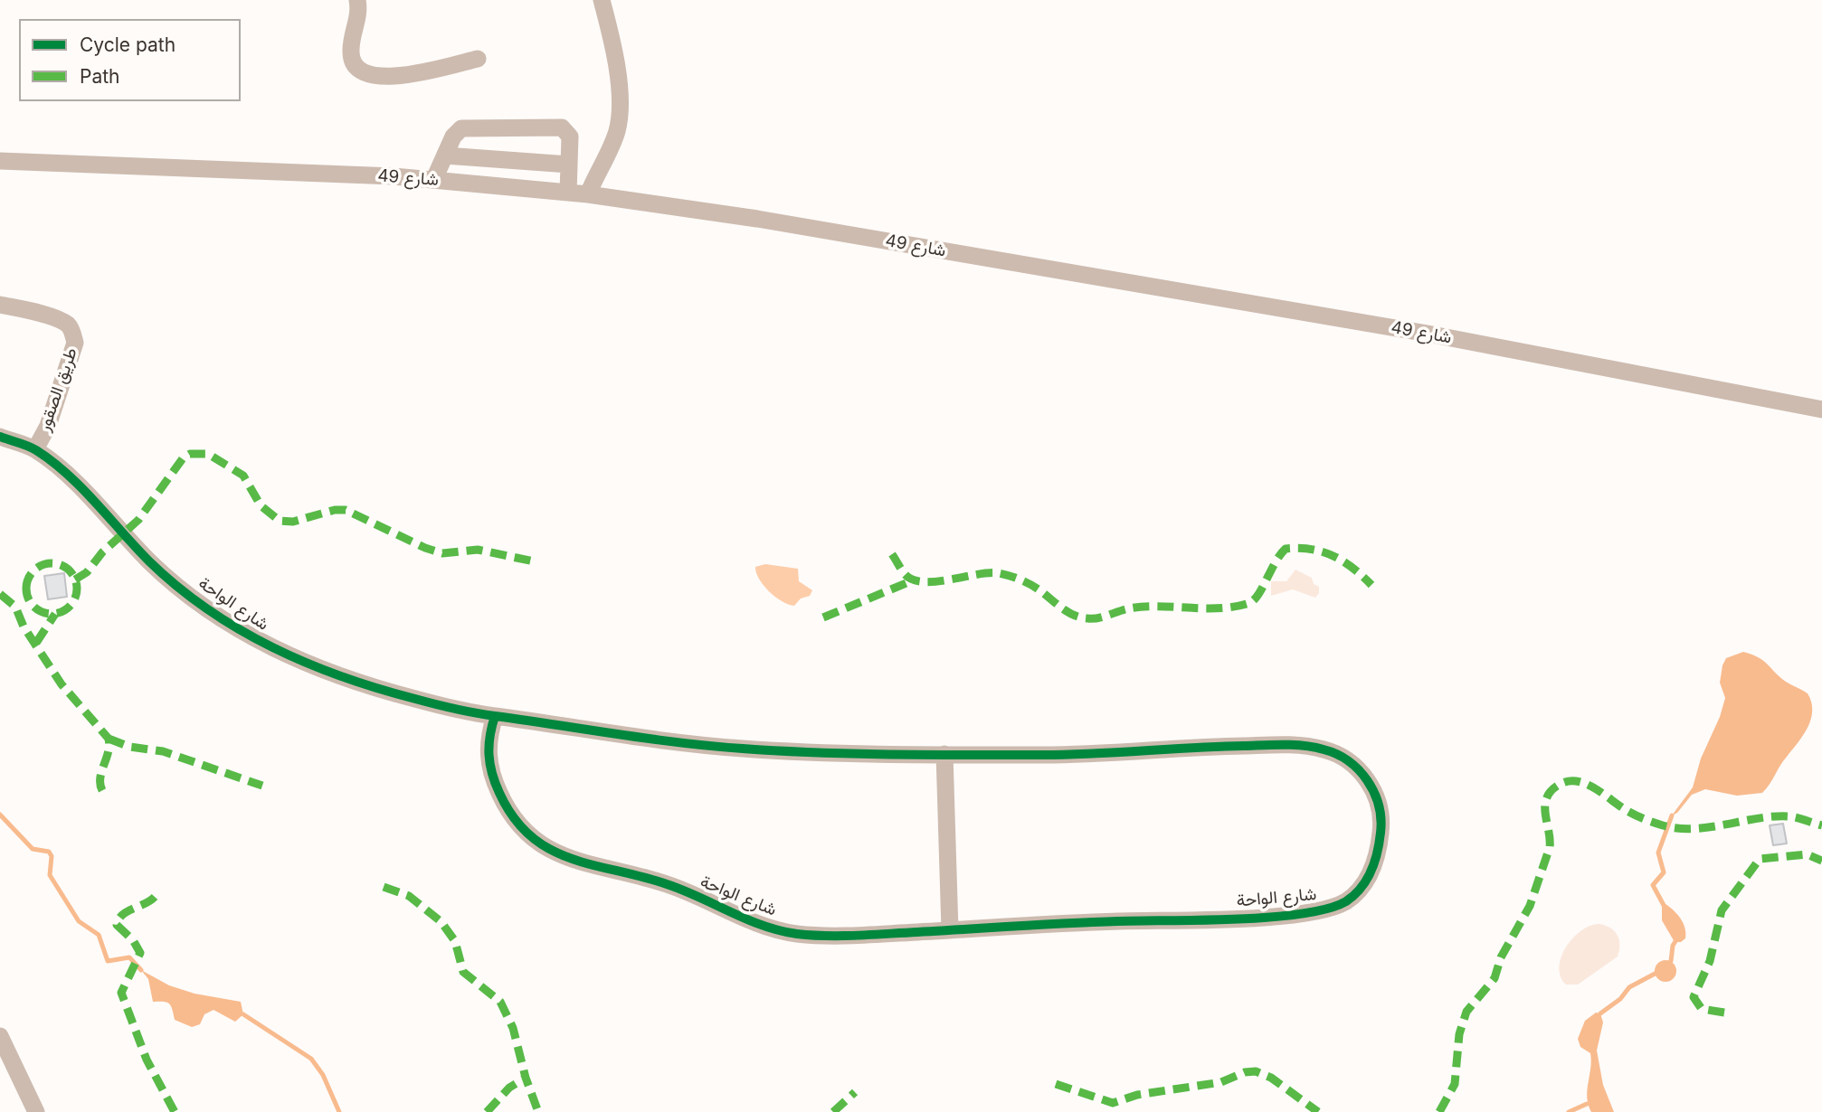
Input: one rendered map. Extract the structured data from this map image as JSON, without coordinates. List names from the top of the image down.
{
  "streets": {
    "street": ["شارع 49", "طريق الصقور", "شارع الواحة"]
  },
  "crossings": [
    ["طريق الصقور", "شارع الواحة"]
  ],
  "legend": ["Cycle path", "Path"]
}
